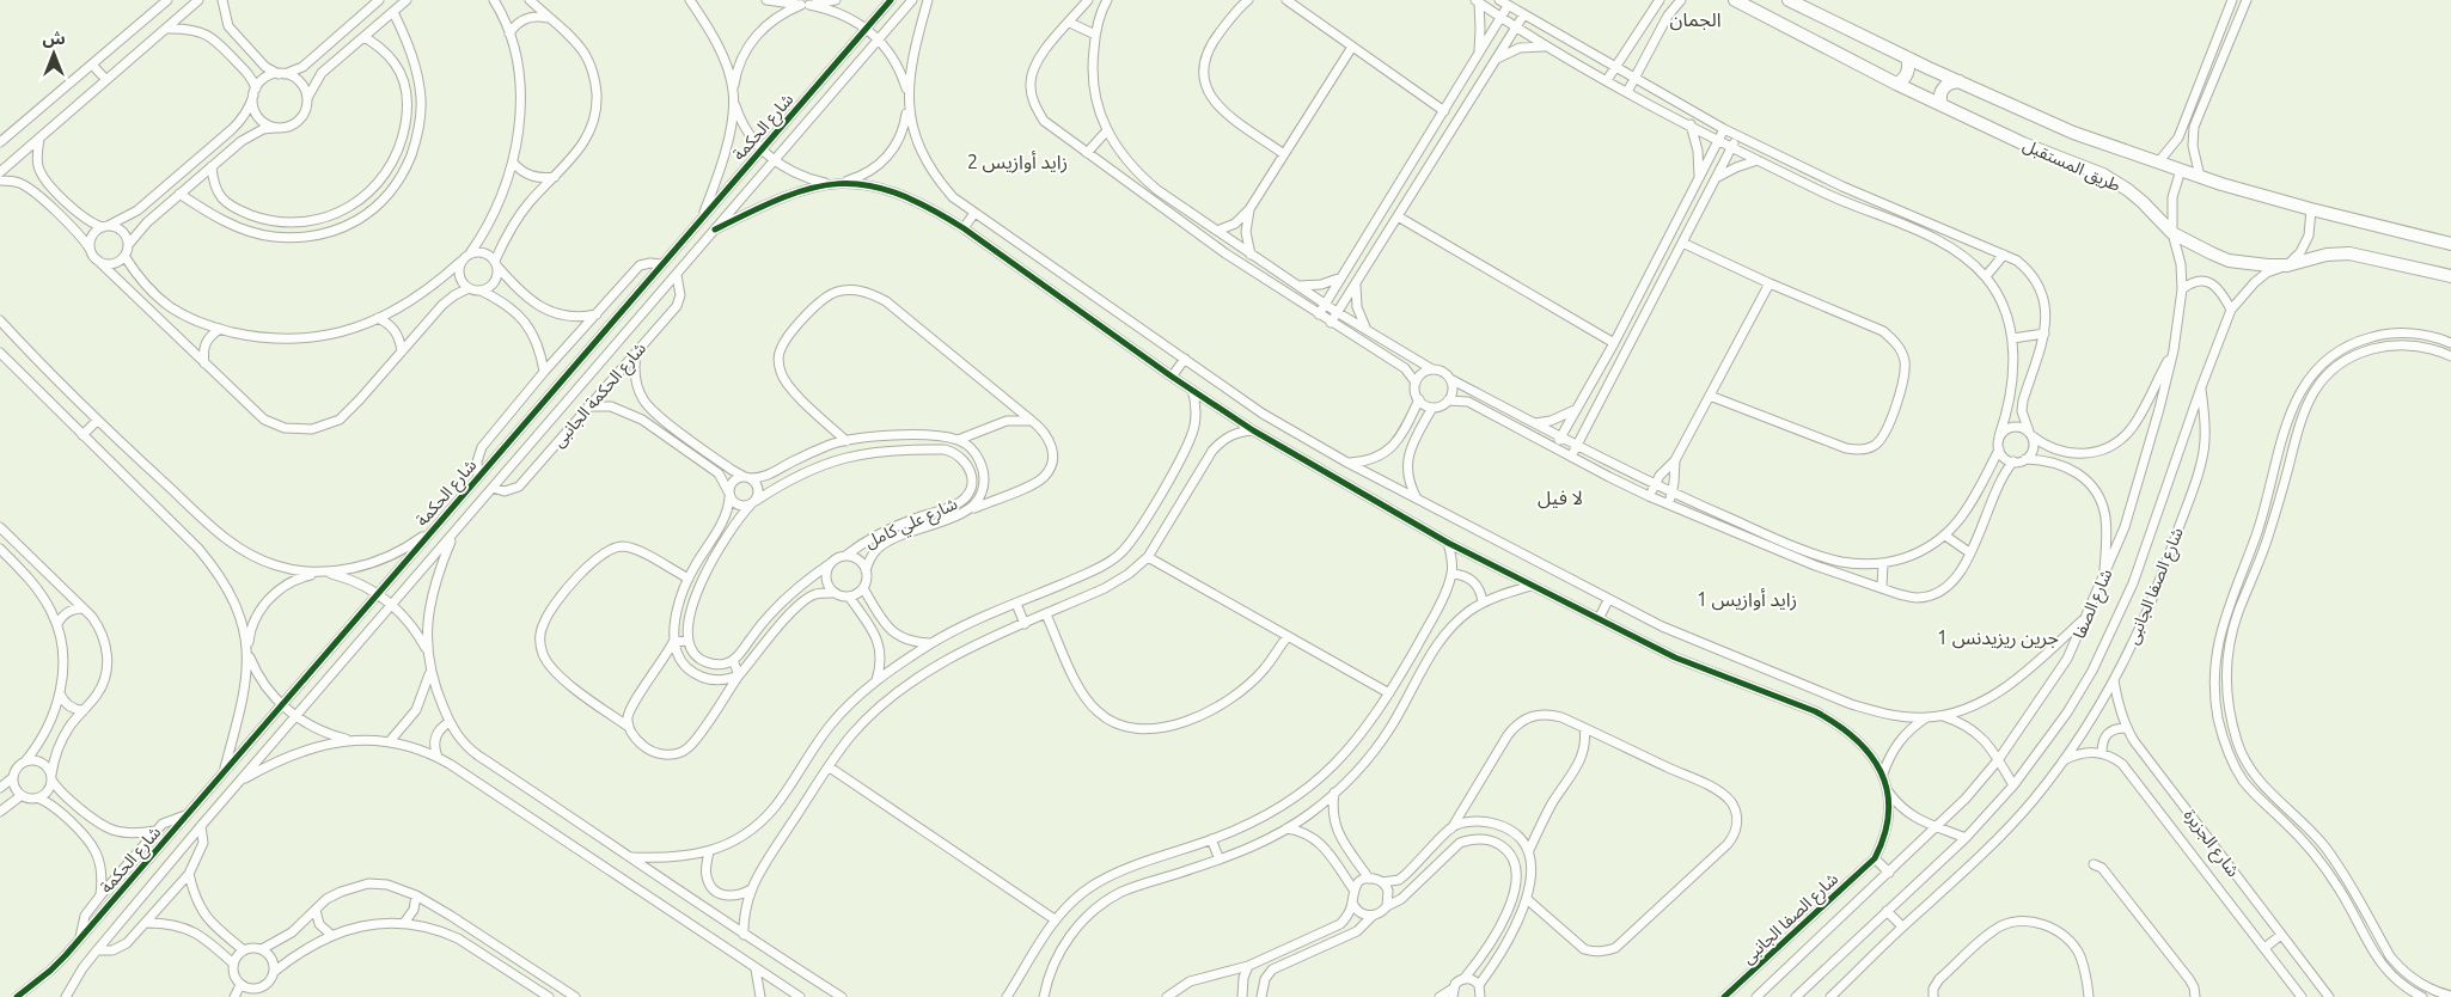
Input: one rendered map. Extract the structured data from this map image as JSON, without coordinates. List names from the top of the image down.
{
  "streets": {
    "main road": ["طريق المستقبل"],
    "street": [
      "شارع الحكمة",
      "شارع الحكمة الجانبى",
      "شارع علي كامل",
      "شارع الصفا الجانبى",
      "شارع الصفا",
      "شارع الجزيرة"
    ]
  },
  "crossings": [
    ["شارع الحكمة", "شارع الحكمة الجانبى"],
    ["طريق المستقبل", "شارع الصفا"],
    ["شارع الصفا الجانبى", "شارع الصفا"],
    ["شارع الصفا الجانبى", "شارع الجزيرة"]
  ],
  "districts": [
    "الجمان",
    "زايد أوازيس 2",
    "لا فيل",
    "زايد أوازيس 1",
    "جرين ريزيدنس 1"
  ],
  "north": "top"
}
